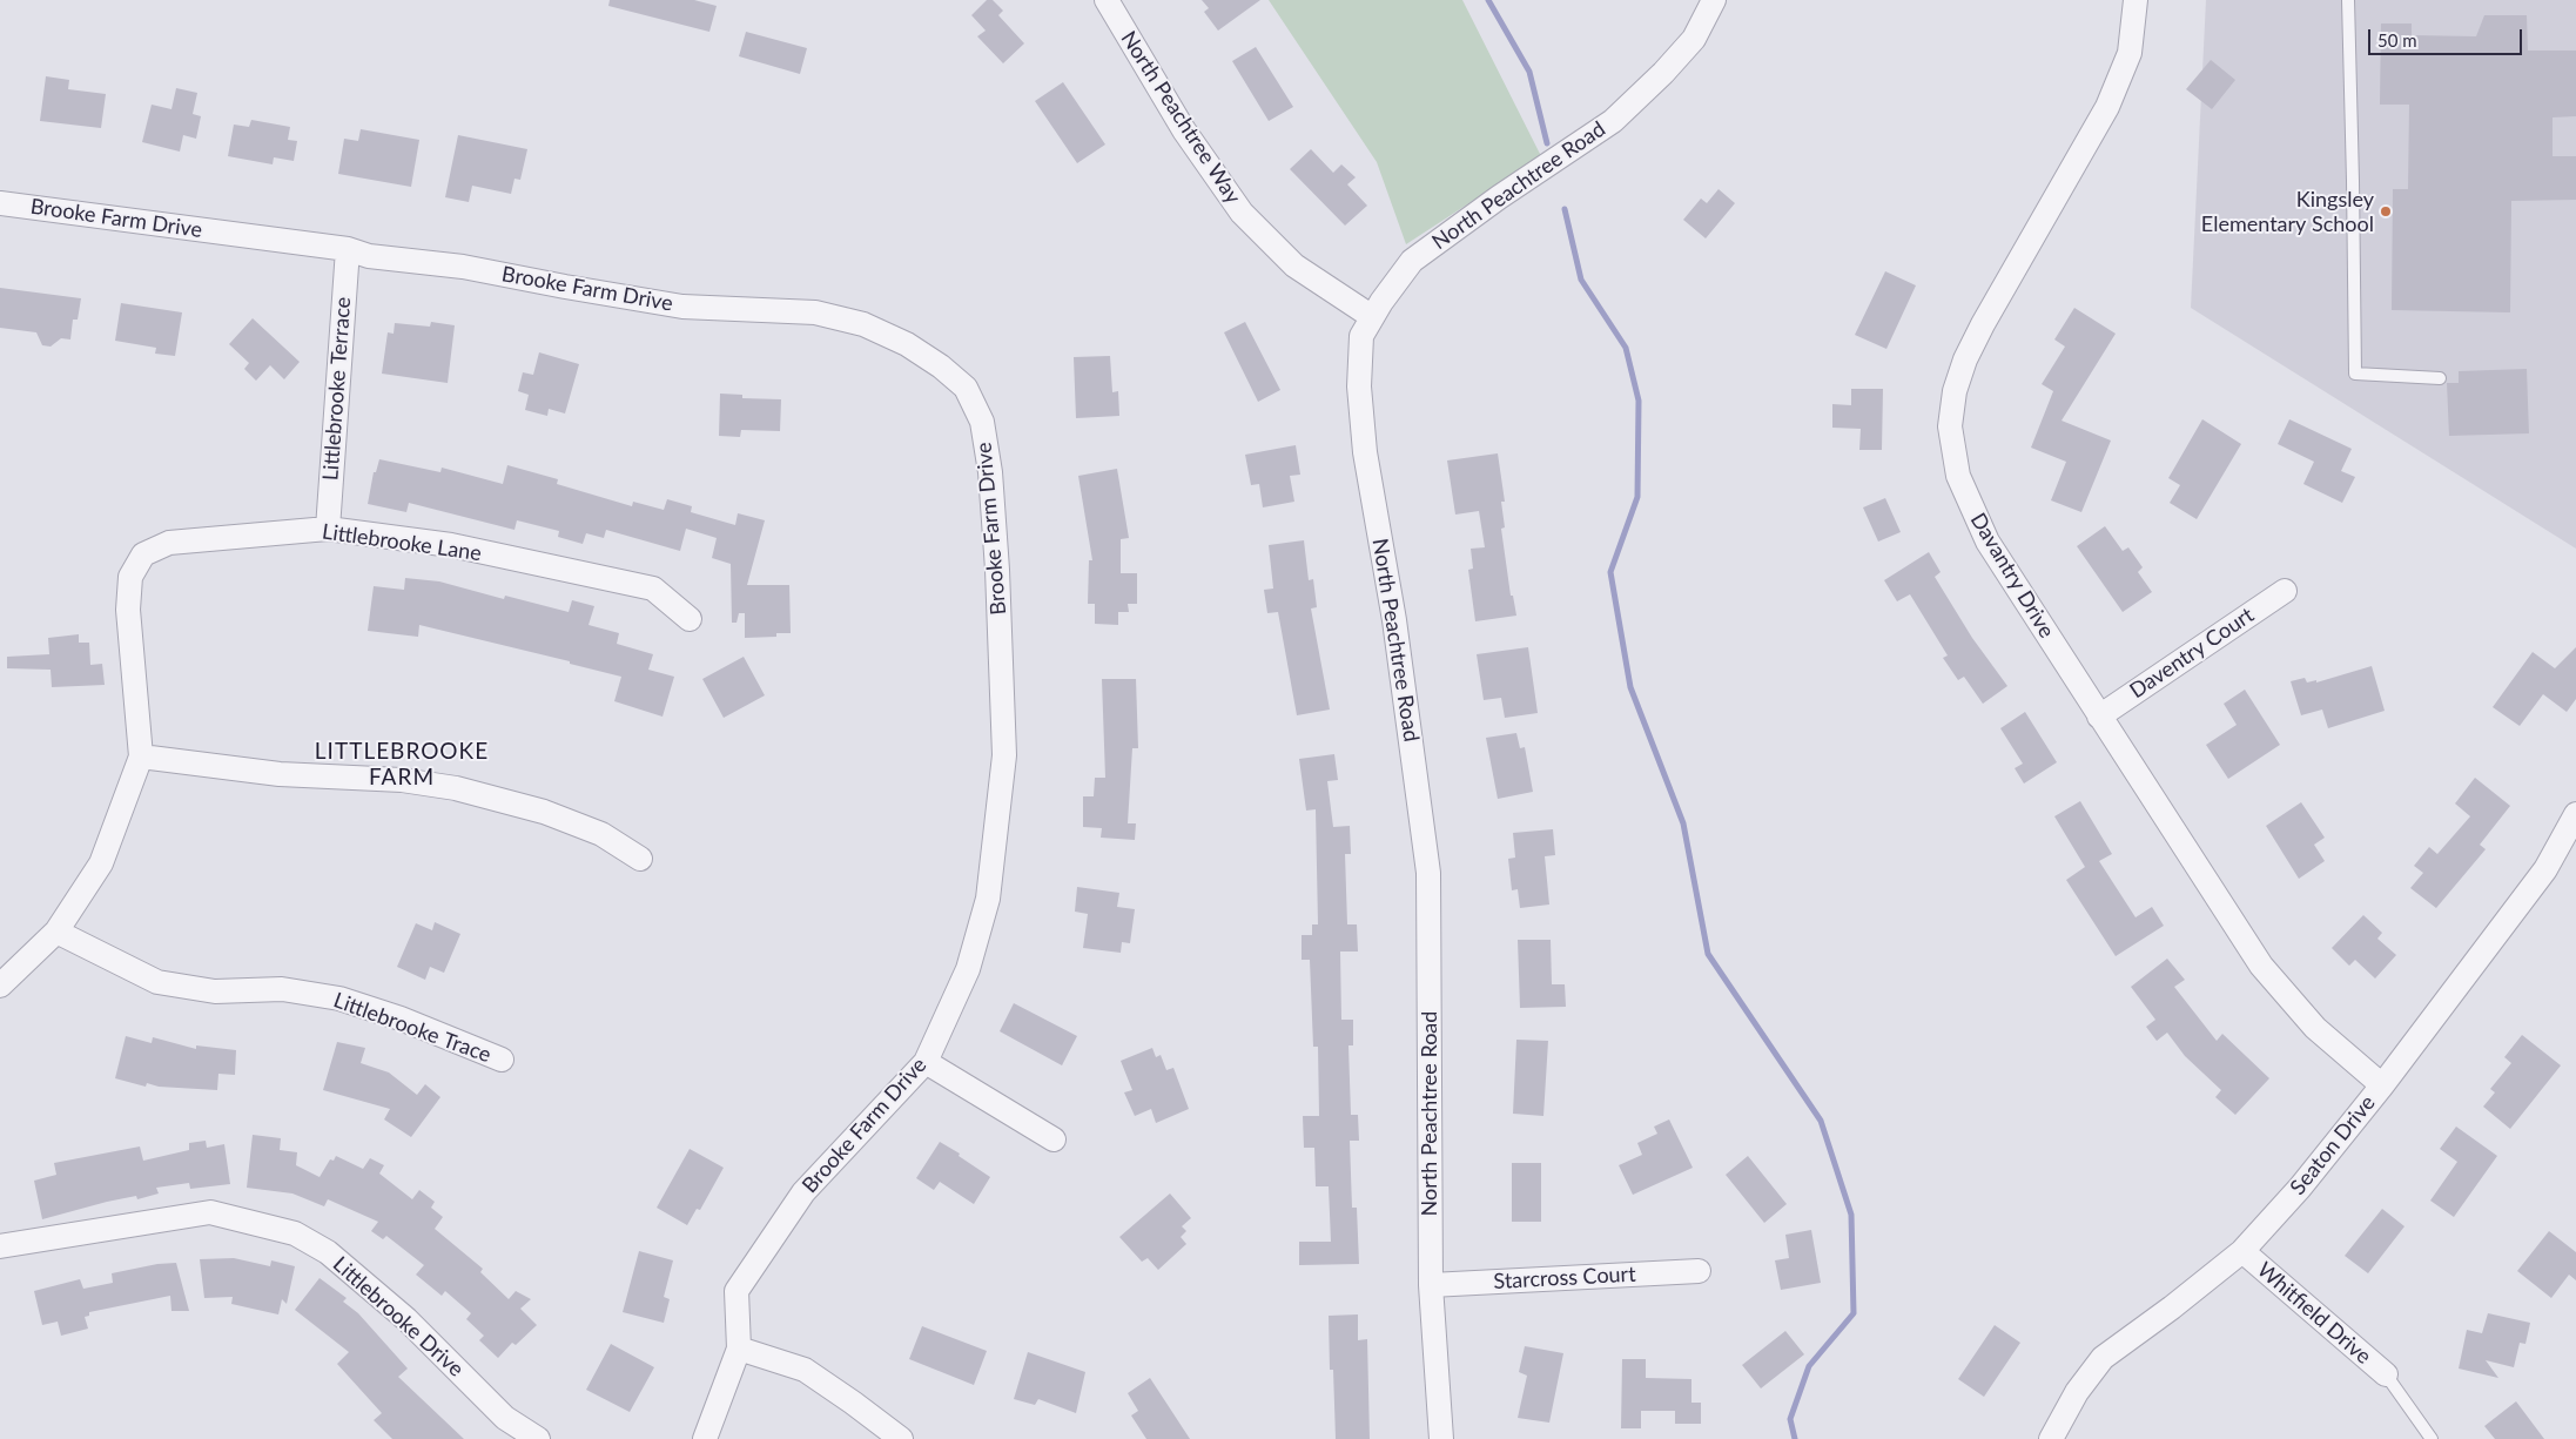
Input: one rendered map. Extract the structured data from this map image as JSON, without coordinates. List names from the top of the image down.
{
  "streets": {
    "street": [
      "North Peachtree Way",
      "North Peachtree Road",
      "Brooke Farm Drive",
      "Littlebrooke Terrace",
      "Littlebrooke Lane",
      "Davantry Drive",
      "Daventry Court",
      "Littlebrooke Trace",
      "Seaton Drive",
      "Starcross Court",
      "Whitfield Drive",
      "Littlebrooke Drive"
    ]
  },
  "crossings": [
    ["North Peachtree Way", "North Peachtree Road"],
    ["North Peachtree Road", "Starcross Court"],
    ["Brooke Farm Drive", "Littlebrooke Terrace"],
    ["Littlebrooke Terrace", "Littlebrooke Lane"],
    ["Davantry Drive", "Daventry Court"],
    ["Davantry Drive", "Seaton Drive"],
    ["Seaton Drive", "Whitfield Drive"]
  ],
  "districts": ["LITTLEBROOKE FARM"],
  "places": ["Kingsley Elementary School"],
  "scale_bar": "50 m"
}
